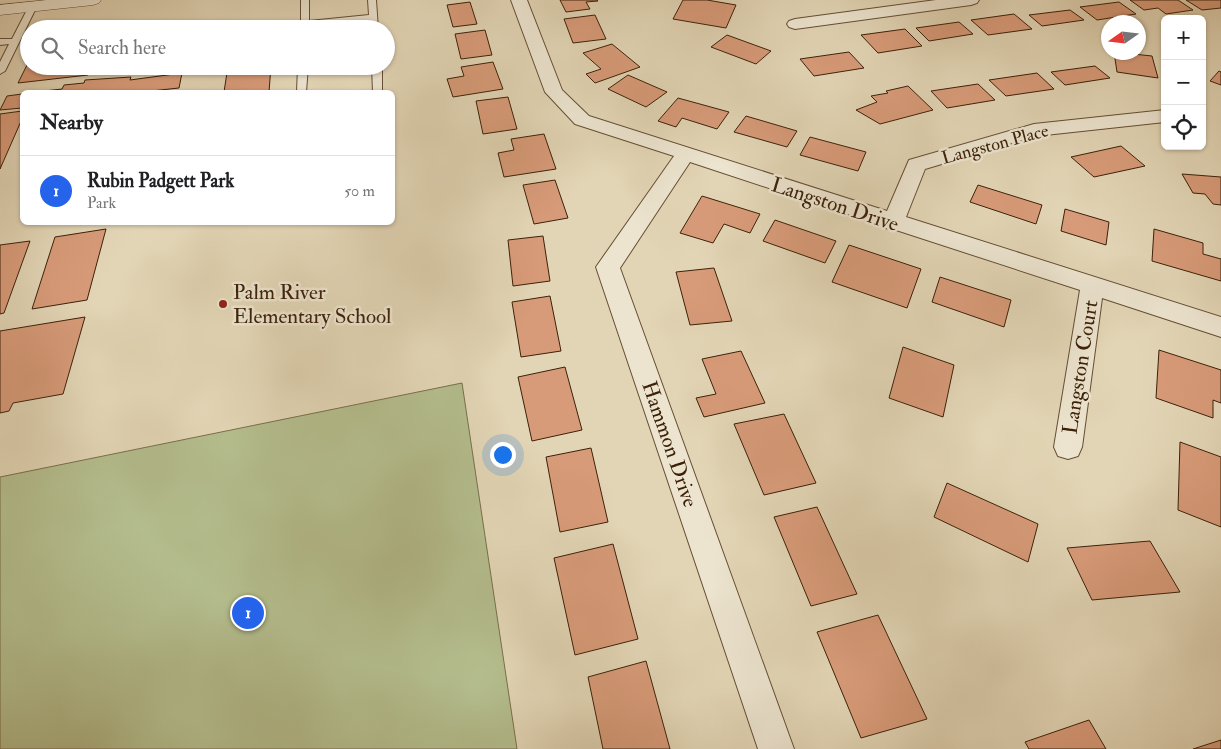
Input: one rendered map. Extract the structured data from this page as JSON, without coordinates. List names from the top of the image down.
{
  "streets": {
    "street": [
      "Langston Place",
      "Langston Drive",
      "Langston Court",
      "Hammon Drive"
    ]
  },
  "crossings": [
    ["Langston Place", "Langston Drive"],
    ["Langston Drive", "Langston Court"],
    ["Langston Drive", "Hammon Drive"]
  ],
  "places": ["Palm River Elementary School"],
  "north": "left",
  "page": {
    "map_buttons": ["+", "−"],
    "search": "Search here",
    "heading": "Nearby",
    "list": [
      {
        "mark": "1",
        "name": "Rubin Padgett Park",
        "note": "Park",
        "value": "50 m"
      }
    ],
    "pins": "1"
  }
}
